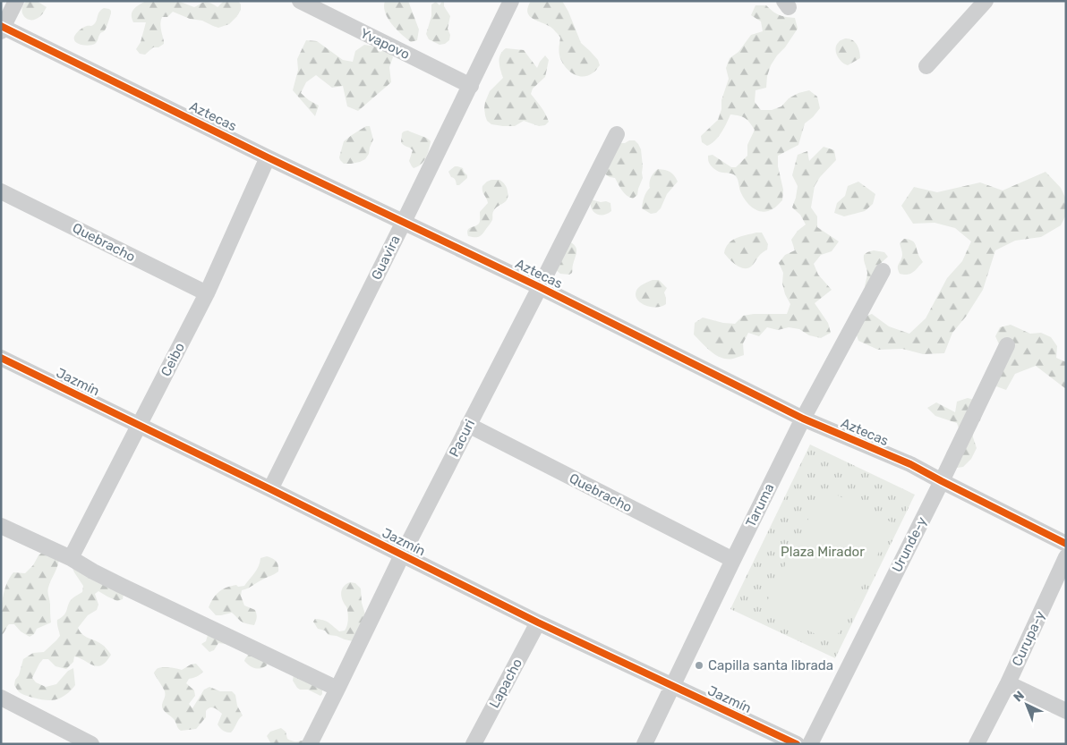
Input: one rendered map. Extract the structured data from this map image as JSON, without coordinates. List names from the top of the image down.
{
  "streets": {
    "street": [
      "Yvapovo",
      "Aztecas",
      "Quebracho",
      "Guavira",
      "Ceibo",
      "Jazmín",
      "Pacuri",
      "Taruma",
      "Urunde-y",
      "Curupa-y",
      "Lapacho"
    ]
  },
  "crossings": [
    ["Yvapovo", "Guavira"],
    ["Aztecas", "Guavira"],
    ["Aztecas", "Ceibo"],
    ["Aztecas", "Pacuri"],
    ["Aztecas", "Taruma"],
    ["Aztecas", "Urunde-y"],
    ["Quebracho", "Ceibo"],
    ["Quebracho", "Pacuri"],
    ["Quebracho", "Taruma"],
    ["Guavira", "Jazmín"],
    ["Ceibo", "Jazmín"],
    ["Jazmín", "Pacuri"],
    ["Jazmín", "Taruma"],
    ["Jazmín", "Lapacho"]
  ],
  "parks": ["Plaza Mirador"],
  "places": ["Capilla santa librada"],
  "north": "top left"
}
